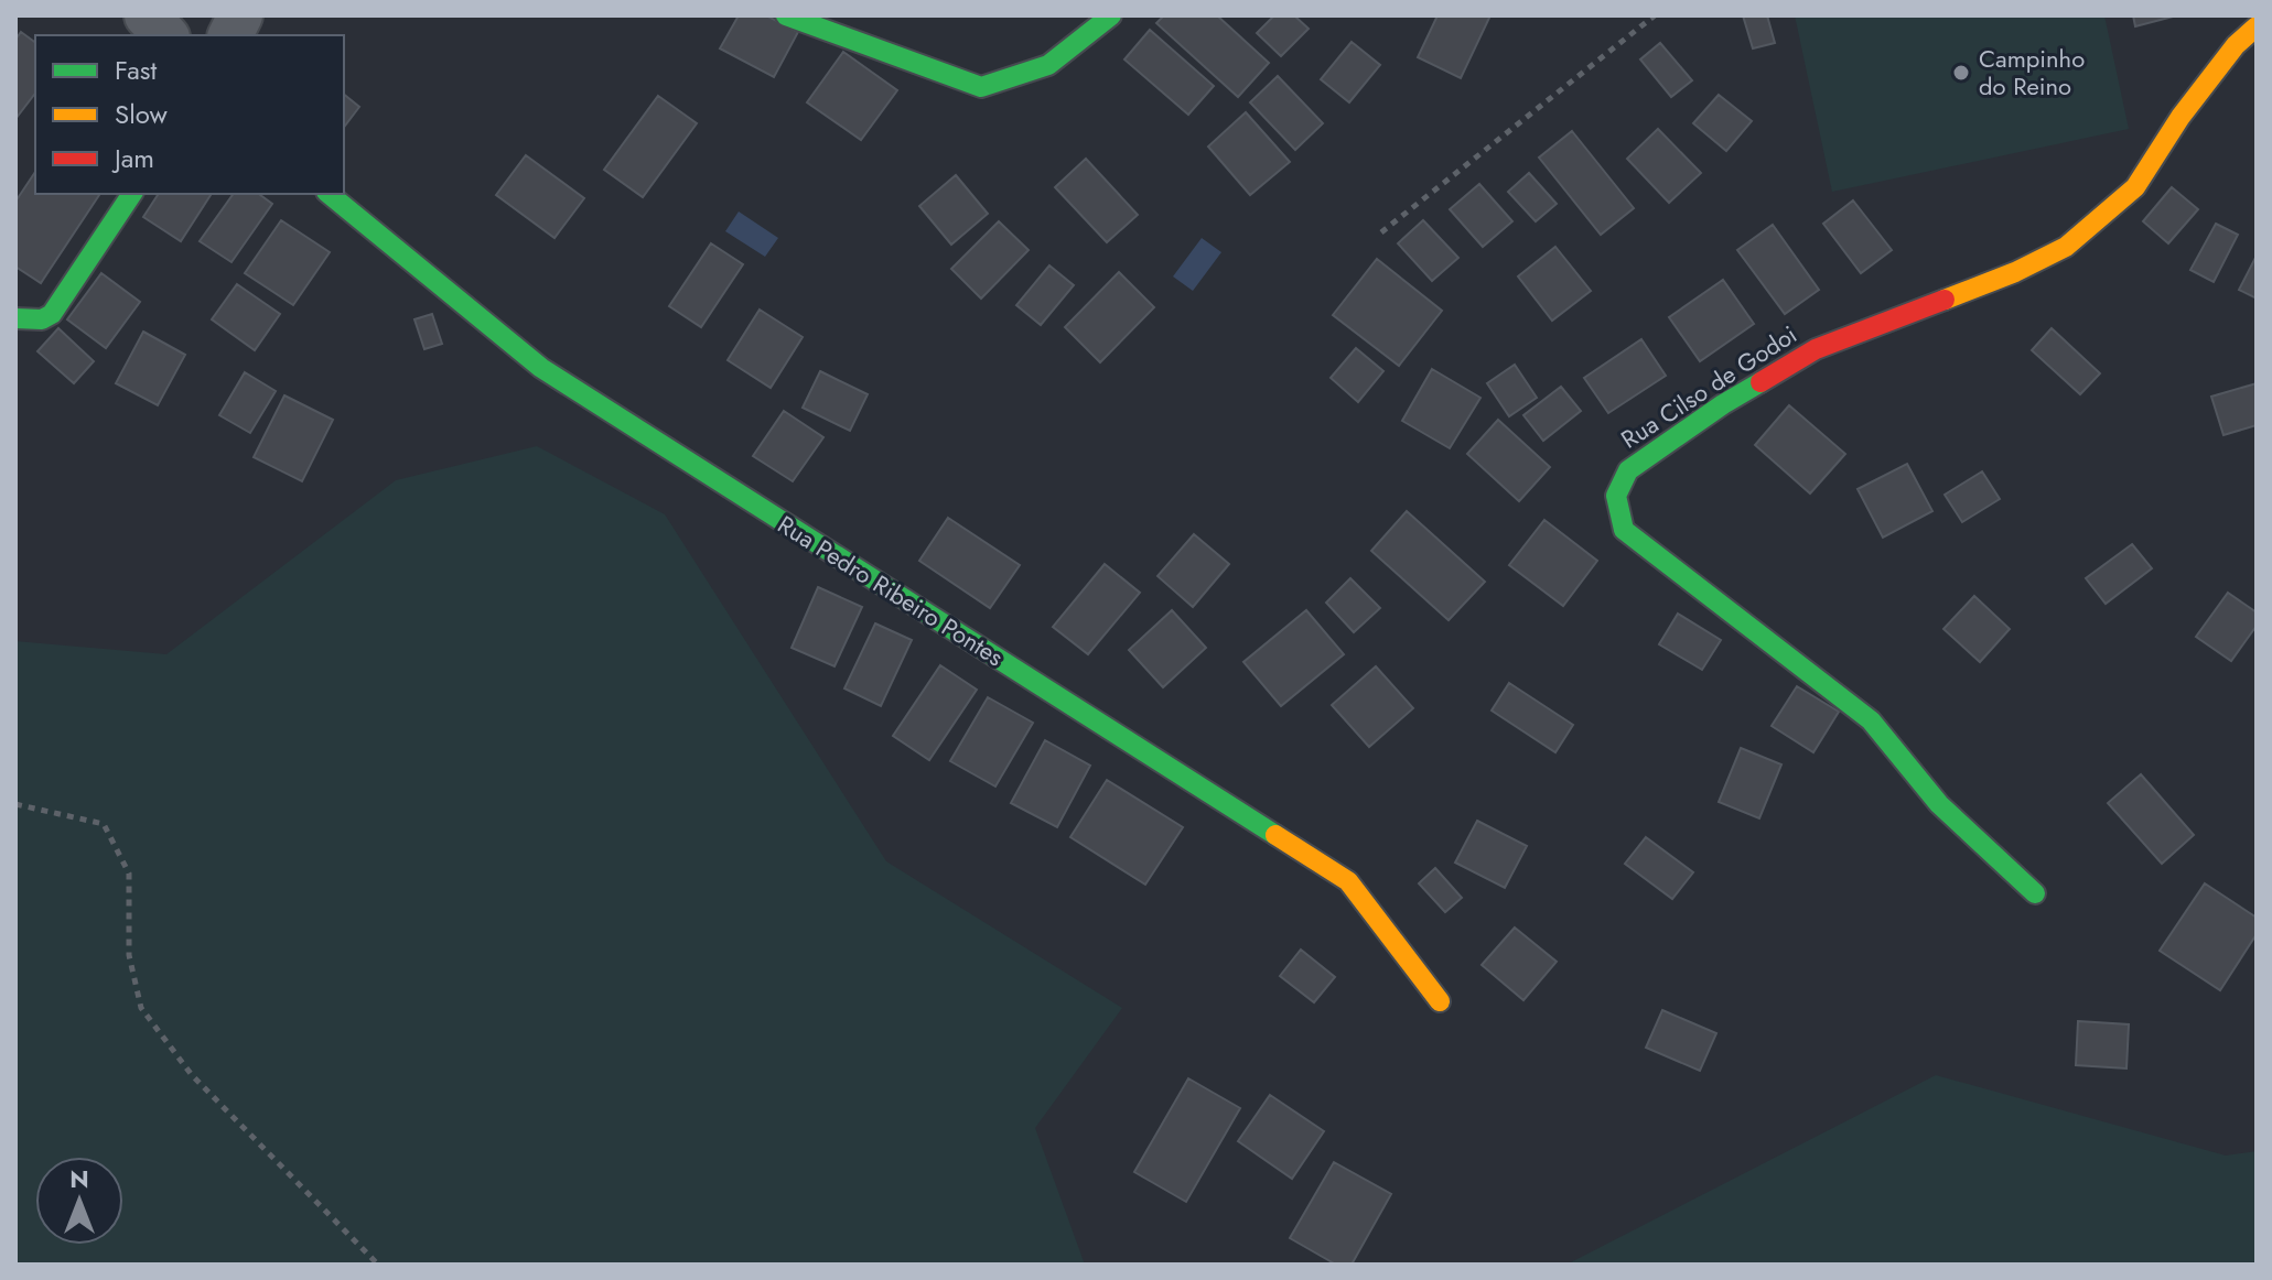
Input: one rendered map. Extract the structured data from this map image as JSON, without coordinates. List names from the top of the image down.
{
  "streets": {
    "street": ["Rua Cilso de Godoi", "Rua Pedro Ribeiro Pontes"]
  },
  "places": ["Campinho do Reino"],
  "legend": ["Fast", "Slow", "Jam"],
  "north": "top"
}
